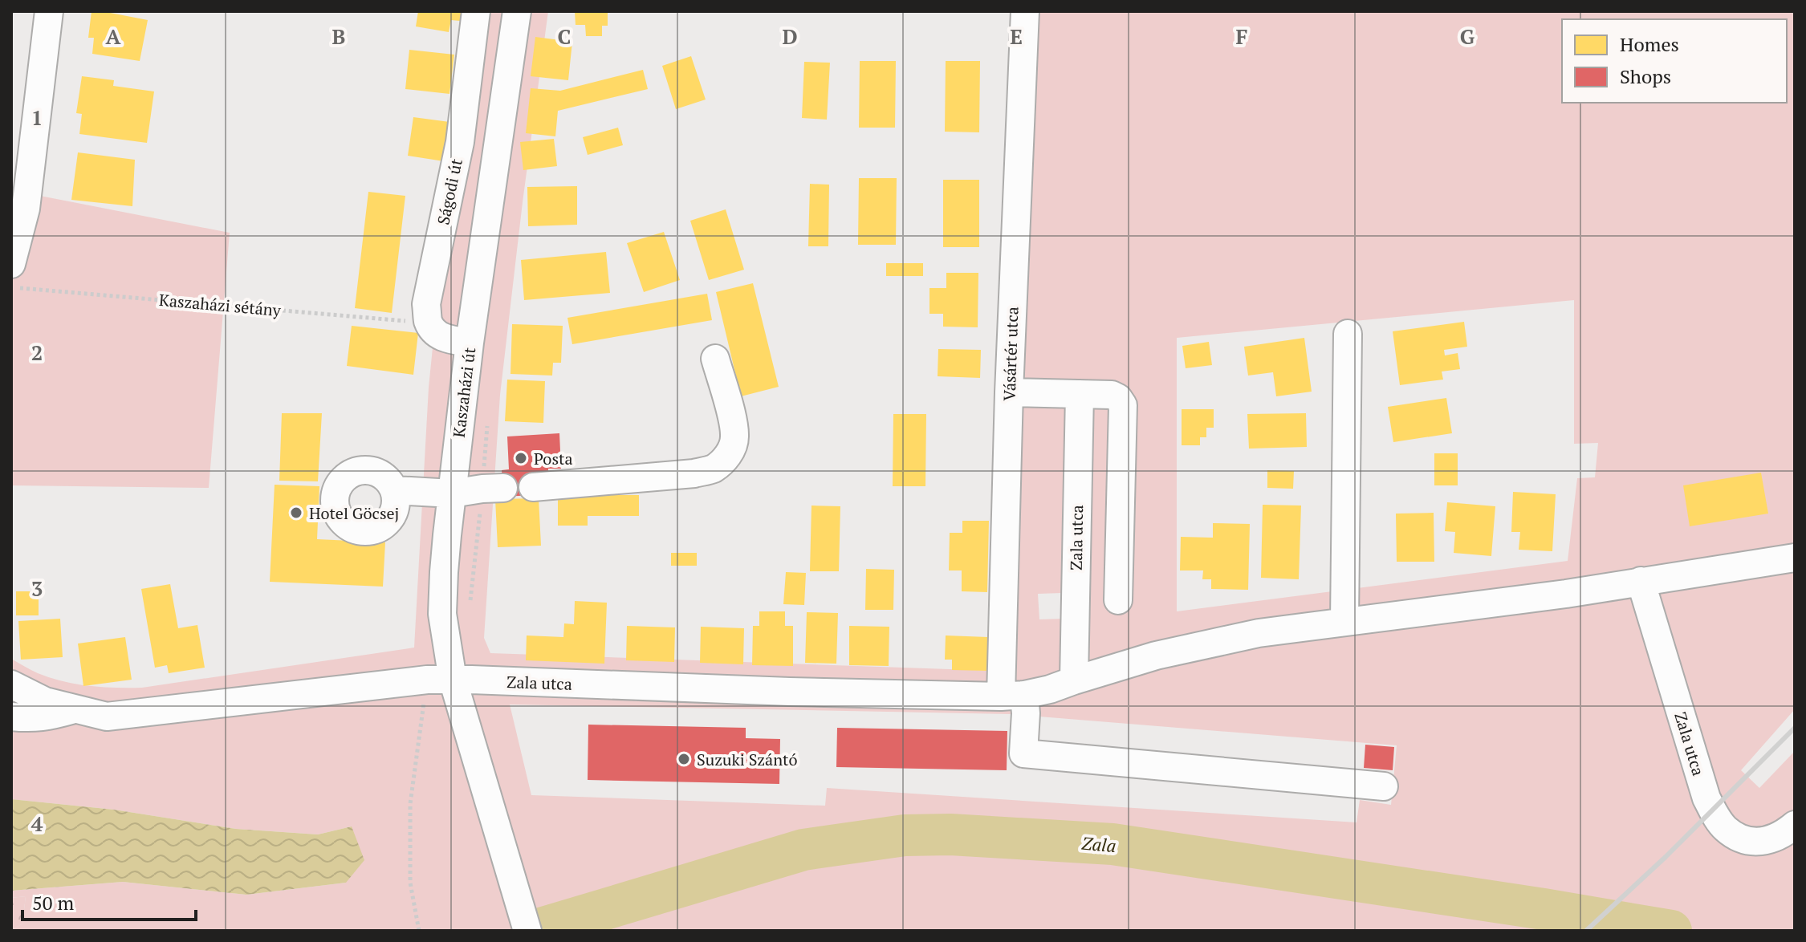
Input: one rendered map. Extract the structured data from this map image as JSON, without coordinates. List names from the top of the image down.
{
  "streets": {
    "street": [
      "Ságodi út",
      "Vásártér utca",
      "Kaszaházi út",
      "Zala utca"
    ],
    "path": ["Kaszaházi sétány"]
  },
  "crossings": [
    ["Ságodi út", "Kaszaházi sétány"],
    ["Vásártér utca", "Zala utca"],
    ["Kaszaházi út", "Zala utca"]
  ],
  "water": ["Zala"],
  "places": ["Posta", "Hotel Göcsej", "Suzuki Szántó"],
  "legend": ["Homes", "Shops"],
  "scale_bar": "50 m",
  "grid": {
    "columns": [
      "A",
      "B",
      "C",
      "D",
      "E",
      "F",
      "G"
    ],
    "rows": [
      "1",
      "2",
      "3",
      "4"
    ]
  }
}
